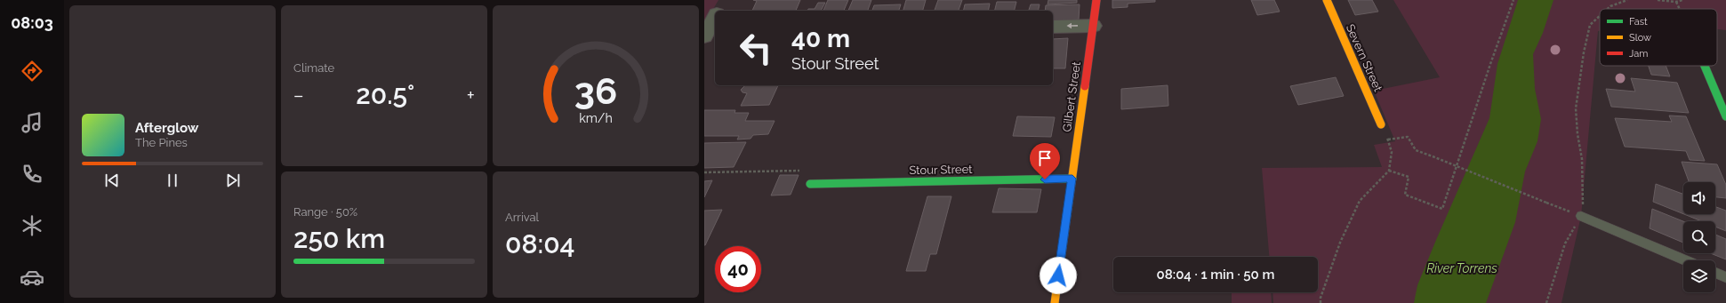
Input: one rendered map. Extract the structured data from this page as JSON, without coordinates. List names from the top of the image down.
{
  "streets": {
    "street": ["Severn Street", "Gilbert Street", "Stour Street"]
  },
  "crossings": [
    ["Gilbert Street", "Stour Street"]
  ],
  "water": ["River Torrens"],
  "legend": ["Fast", "Slow", "Jam"],
  "page": {
    "tabs": "08:03",
    "tile": [
      "Climate",
      ["Range · 50%", "250 km"],
      ["Arrival", "08:04"]
    ],
    "turn": ["40 m", "Stour Street"],
    "heat": ["−", "20.5°", "+"],
    "song": ["Afterglow", "The Pines"],
    "limit": "40",
    "trip": "08:04 · 1 min · 50 m",
    "gauge": ["36", "km/h"]
  }
}
